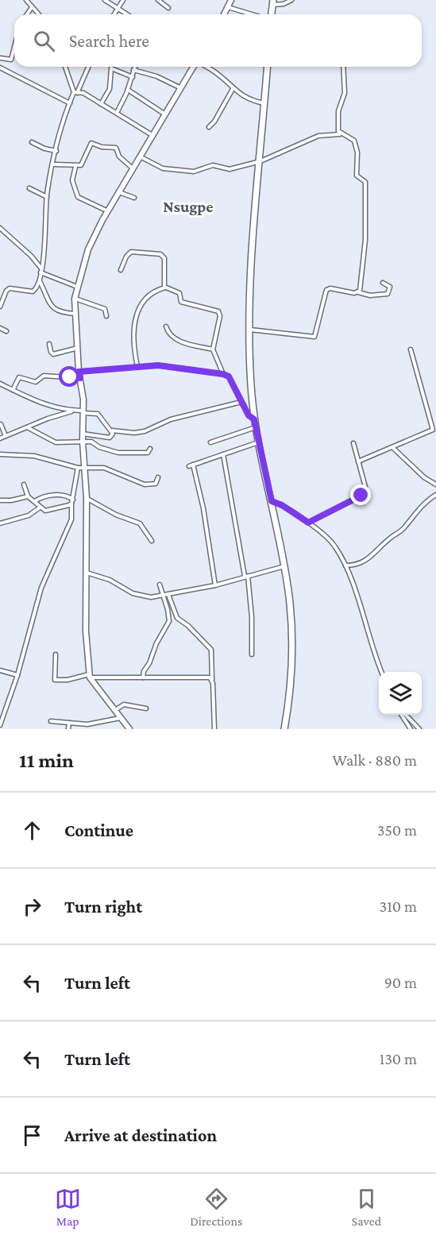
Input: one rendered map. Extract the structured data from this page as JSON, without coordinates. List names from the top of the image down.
{
  "districts": ["Nsugpe"],
  "page": {
    "search": "Search here",
    "heading": ["11 min", "Walk · 880 m"],
    "list": [
      ["Continue", "350 m"],
      ["Turn right", "310 m"],
      ["Turn left", "90 m"],
      ["Turn left", "130 m"],
      "Arrive at destination"
    ],
    "nav": ["Map", "Directions", "Saved"]
  }
}
